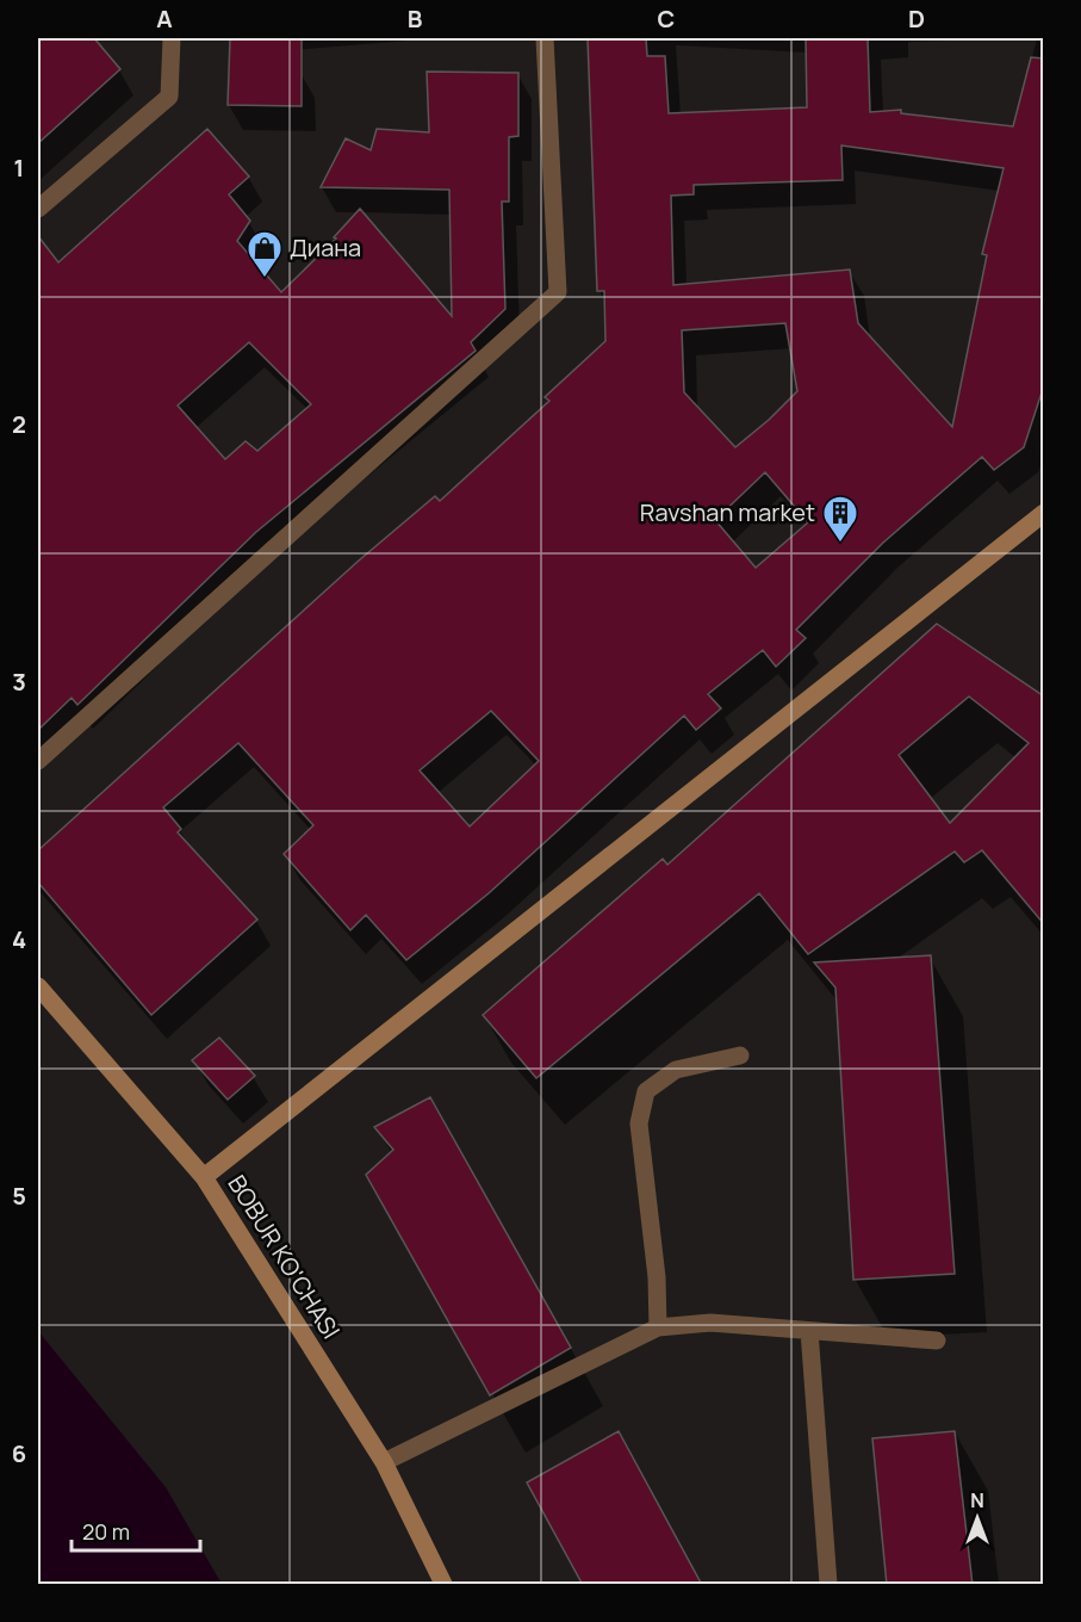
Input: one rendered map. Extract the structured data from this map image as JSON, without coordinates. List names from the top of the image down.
{
  "streets": {
    "street": ["BOBUR KO'CHASI"]
  },
  "places": {
    "shop": ["Диана"],
    "building": ["Ravshan market"]
  },
  "scale_bar": "20 m",
  "north": "top",
  "grid": {
    "columns": [
      "A",
      "B",
      "C",
      "D"
    ],
    "rows": [
      "1",
      "2",
      "3",
      "4",
      "5",
      "6"
    ]
  }
}
